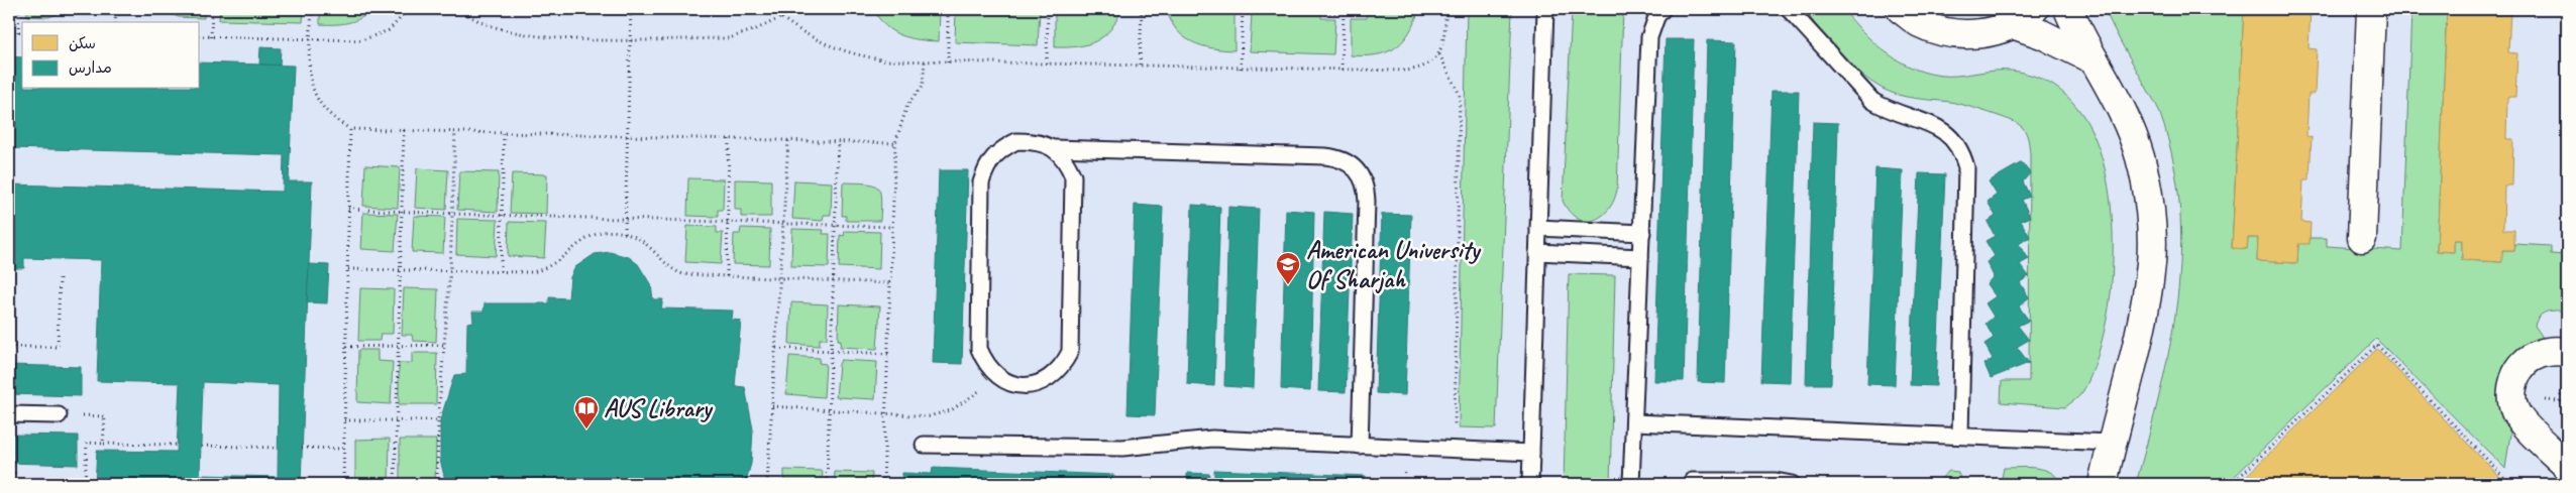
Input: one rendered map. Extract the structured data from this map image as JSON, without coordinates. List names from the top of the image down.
{
  "places": {
    "school or university": ["American University Of Sharjah"],
    "library": ["AUS Library"]
  },
  "legend": ["سكن", "مدارس"]
}
